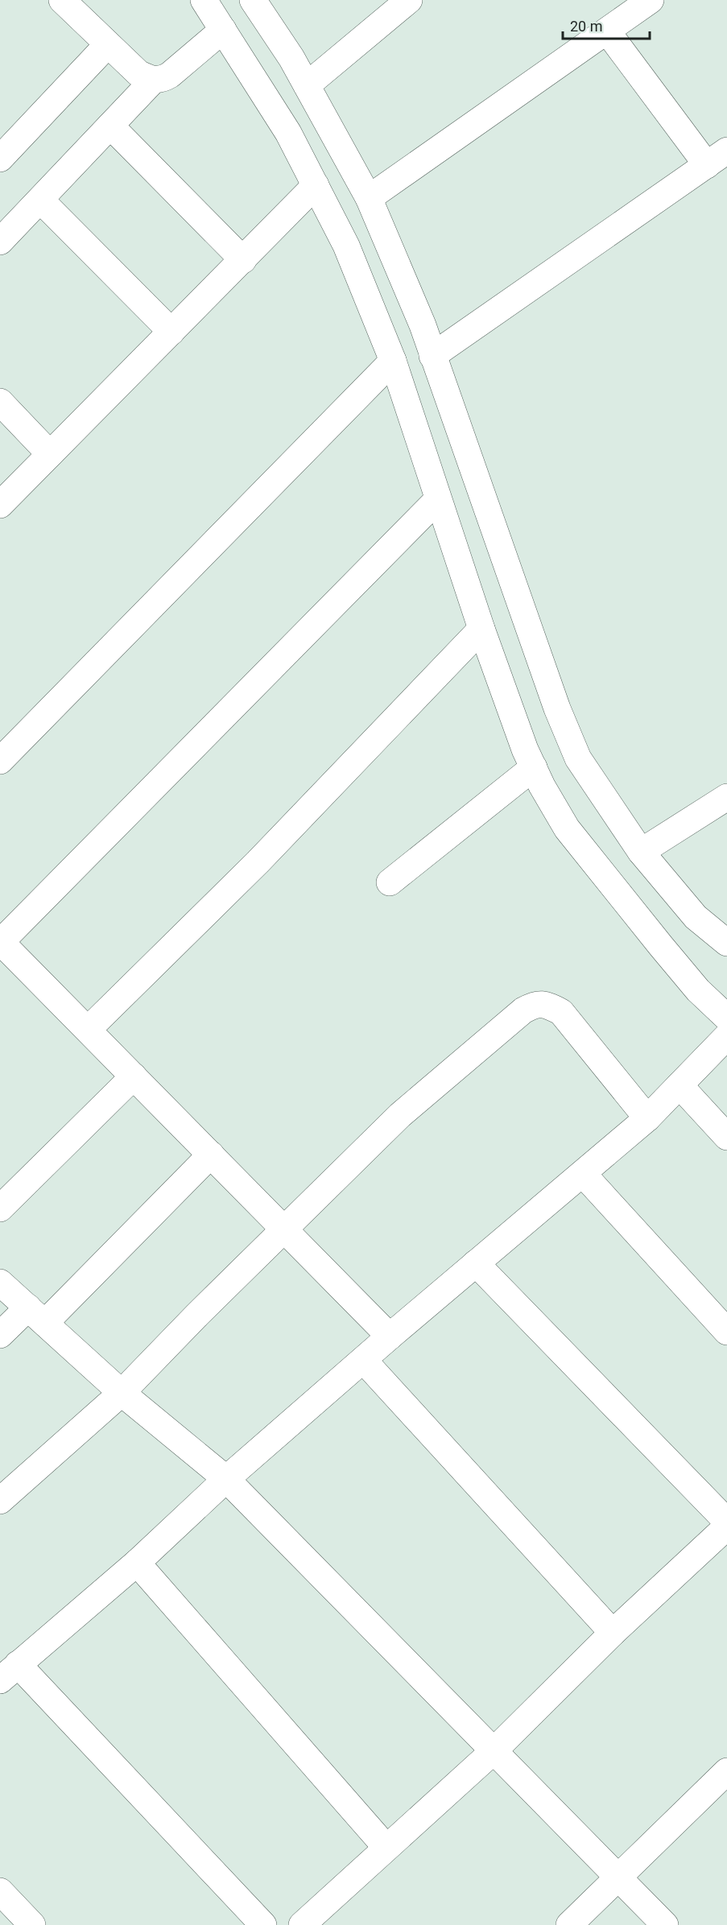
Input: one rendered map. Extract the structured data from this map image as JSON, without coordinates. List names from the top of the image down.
{
  "scale_bar": "20 m"
}
